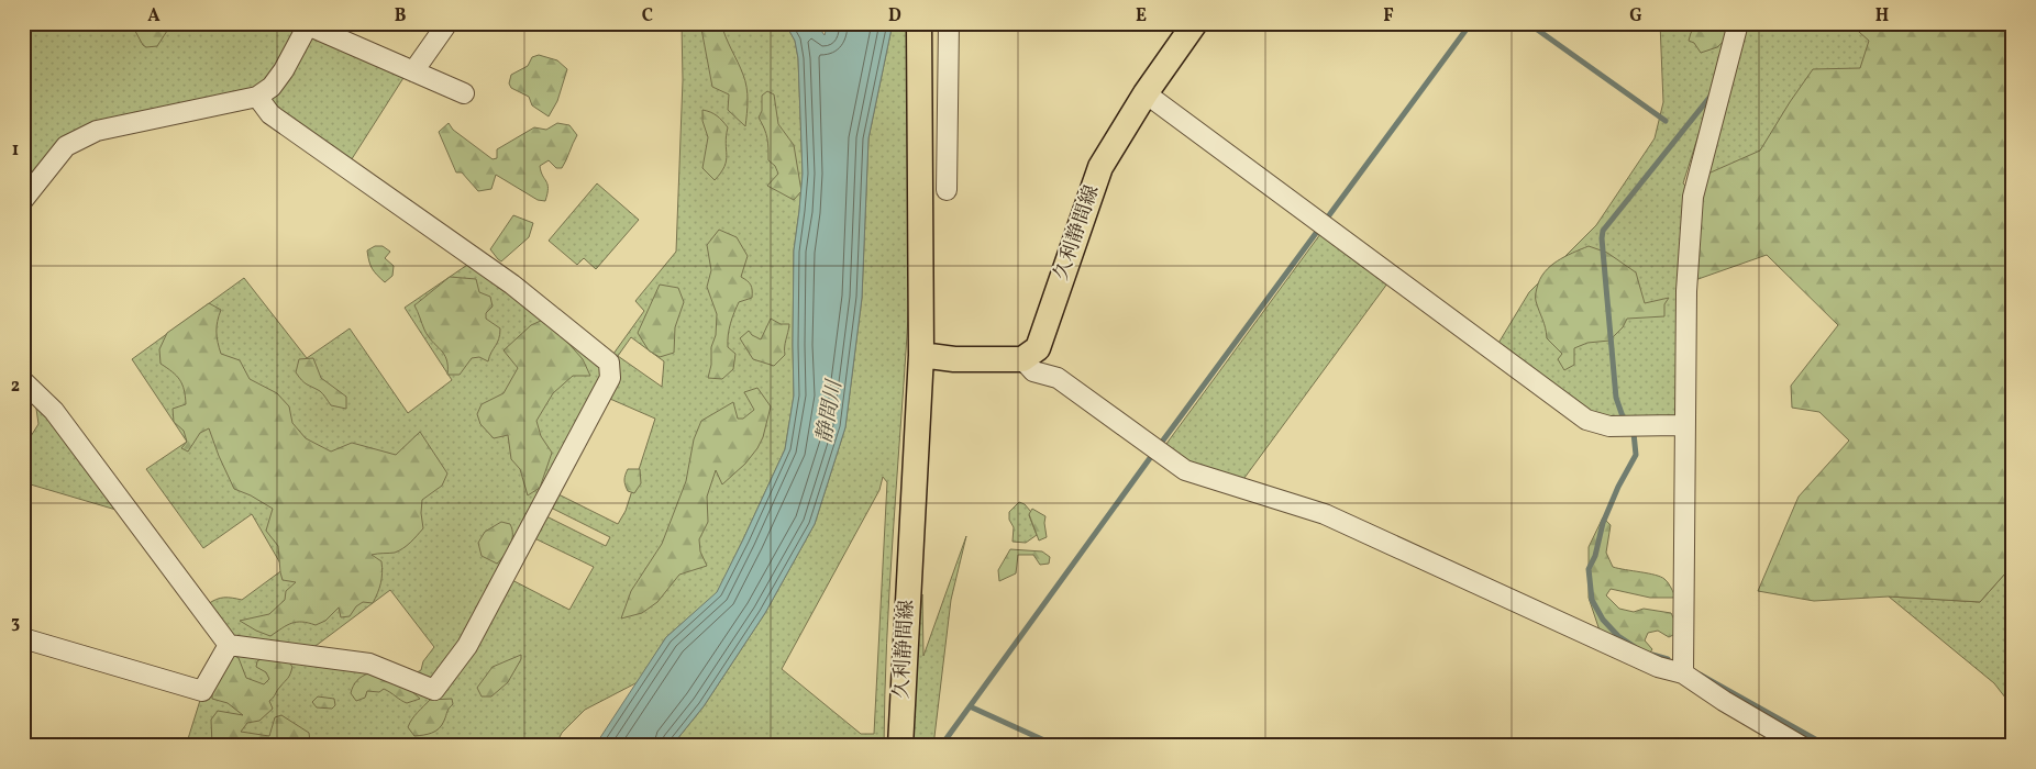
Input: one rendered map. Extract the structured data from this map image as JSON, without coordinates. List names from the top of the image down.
{
  "streets": {
    "main road": ["久利静間線"]
  },
  "water": ["静間川"],
  "grid": {
    "columns": [
      "A",
      "B",
      "C",
      "D",
      "E",
      "F",
      "G",
      "H"
    ],
    "rows": ["1", "2", "3"]
  }
}
